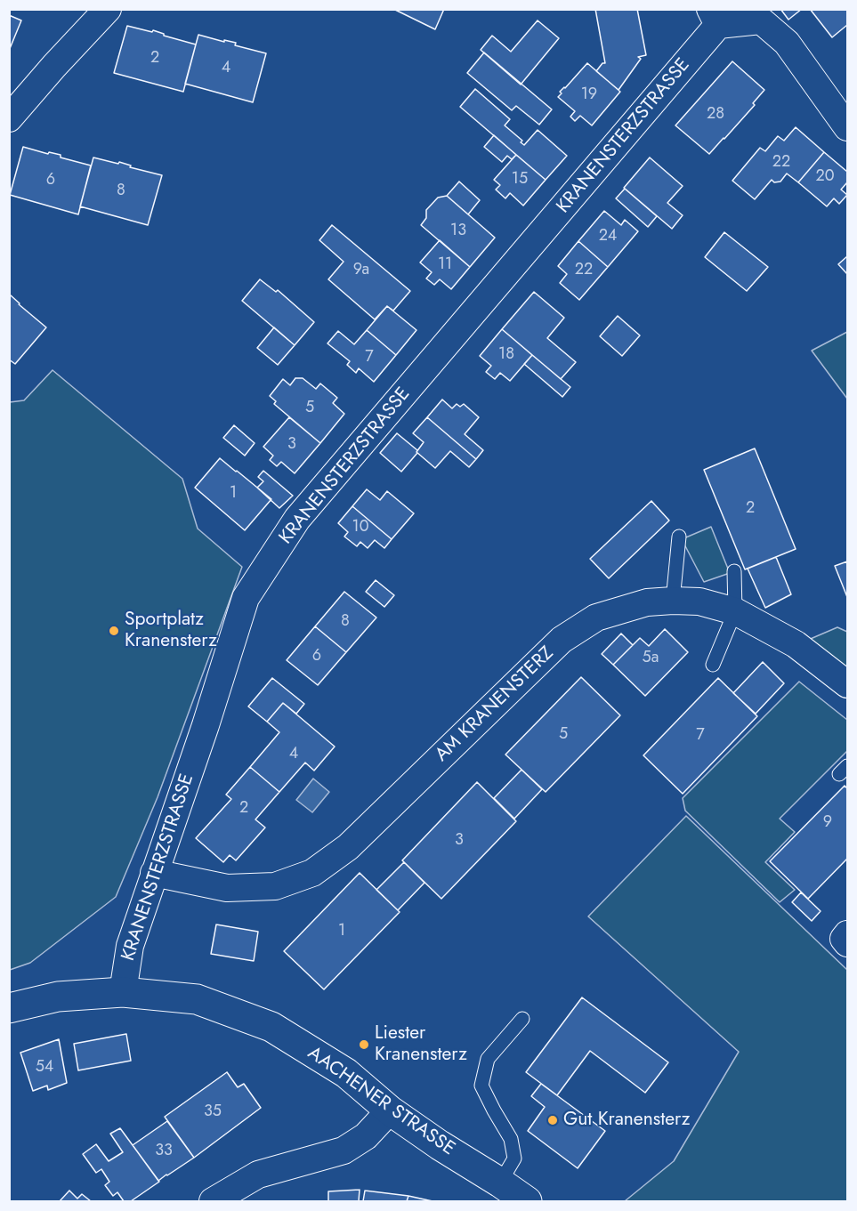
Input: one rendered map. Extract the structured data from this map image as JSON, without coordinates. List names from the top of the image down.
{
  "streets": {
    "street": ["KRANENSTERZSTRASSE", "AM KRANENSTERZ", "AACHENER STRASSE"]
  },
  "crossings": [
    ["KRANENSTERZSTRASSE", "AM KRANENSTERZ"],
    ["KRANENSTERZSTRASSE", "AACHENER STRASSE"]
  ],
  "places": ["Sportplatz Kranensterz", "Liester Kranensterz", "Gut Kranensterz"],
  "house_numbers": [
    "2",
    "4",
    "19",
    "28",
    "22",
    "20",
    "15",
    "6",
    "8",
    "13",
    "24",
    "11",
    "9a",
    "22",
    "18",
    "7",
    "5",
    "3",
    "1",
    "2",
    "10",
    "8",
    "6",
    "5a",
    "5",
    "7",
    "4",
    "2",
    "9",
    "3",
    "1",
    "54",
    "35",
    "33"
  ]
}
